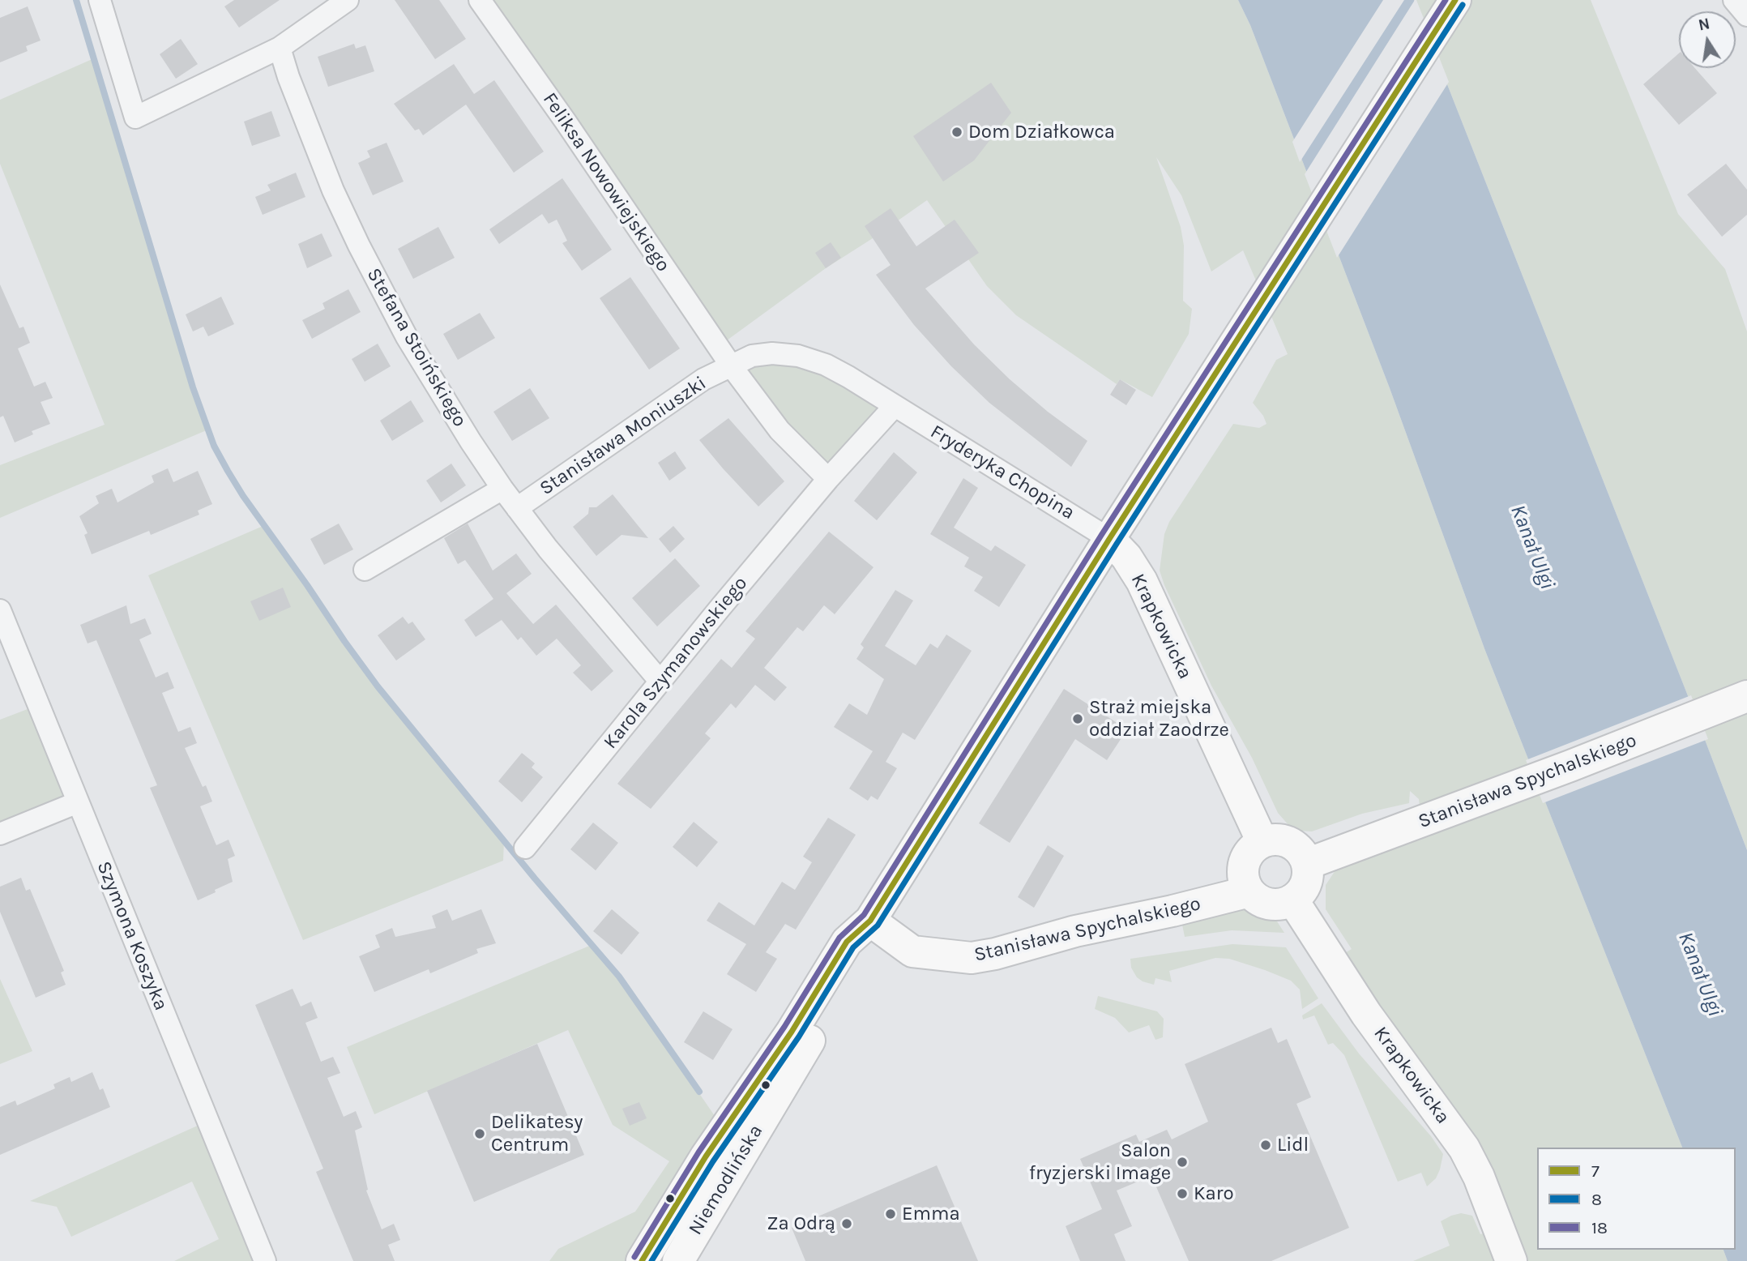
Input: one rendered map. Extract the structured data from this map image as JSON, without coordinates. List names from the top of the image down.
{
  "streets": {
    "main road": ["Krapkowicka", "Stanisława Spychalskiego", "Niemodlińska"],
    "street": [
      "Feliksa Nowowiejskiego",
      "Stefana Stoińskiego",
      "Stanisława Moniuszki",
      "Fryderyka Chopina",
      "Karola Szymanowskiego",
      "Szymona Koszyka"
    ]
  },
  "crossings": [
    ["Feliksa Nowowiejskiego", "Stanisława Moniuszki"],
    ["Feliksa Nowowiejskiego", "Karola Szymanowskiego"],
    ["Stefana Stoińskiego", "Stanisława Moniuszki"],
    ["Stefana Stoińskiego", "Karola Szymanowskiego"],
    ["Stanisława Moniuszki", "Fryderyka Chopina"],
    ["Stanisława Moniuszki", "Karola Szymanowskiego"],
    ["Fryderyka Chopina", "Krapkowicka"],
    ["Fryderyka Chopina", "Karola Szymanowskiego"],
    ["Fryderyka Chopina", "Niemodlińska"],
    ["Krapkowicka", "Stanisława Spychalskiego"],
    ["Krapkowicka", "Niemodlińska"],
    ["Stanisława Spychalskiego", "Niemodlińska"]
  ],
  "water": ["Kanał Ulgi"],
  "places": [
    "Dom Działkowca",
    "Straż miejska oddział Zaodrze",
    "Delikatesy Centrum",
    "Lidl",
    "Salon fryzjerski Image",
    "Karo",
    "Emma",
    "Za Odrą"
  ],
  "lines": ["transit line 7", "transit line 18", "transit line 8"],
  "legend": ["7", "8", "18"],
  "north": "top"
}
